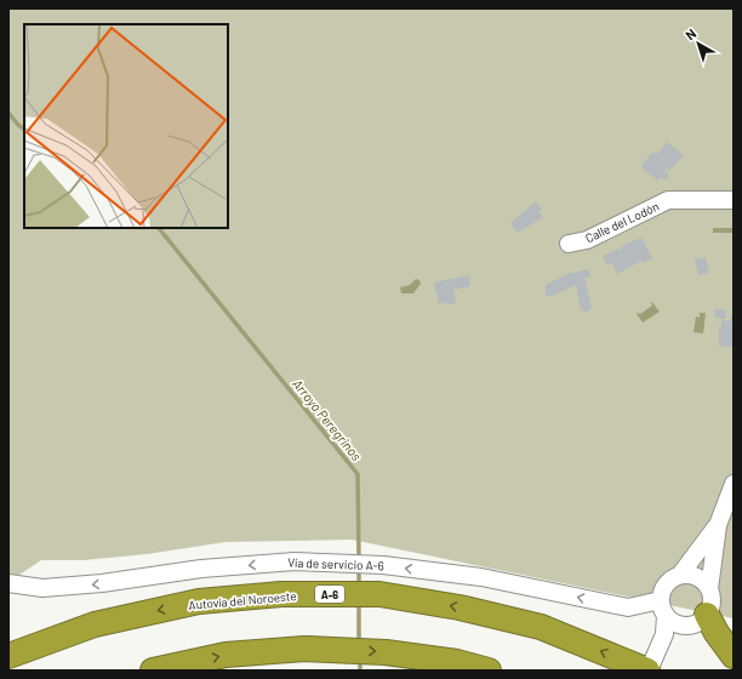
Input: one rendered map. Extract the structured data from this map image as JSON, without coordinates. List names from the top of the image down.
{
  "streets": {
    "highway": ["A-6", "Autovía del Noroeste"],
    "street": ["Calle del Lodón", "Vía de servicio A-6"]
  },
  "one_way": ["Vía de servicio A-6"],
  "water": ["Arroyo Peregrinos"],
  "north": "top left"
}
